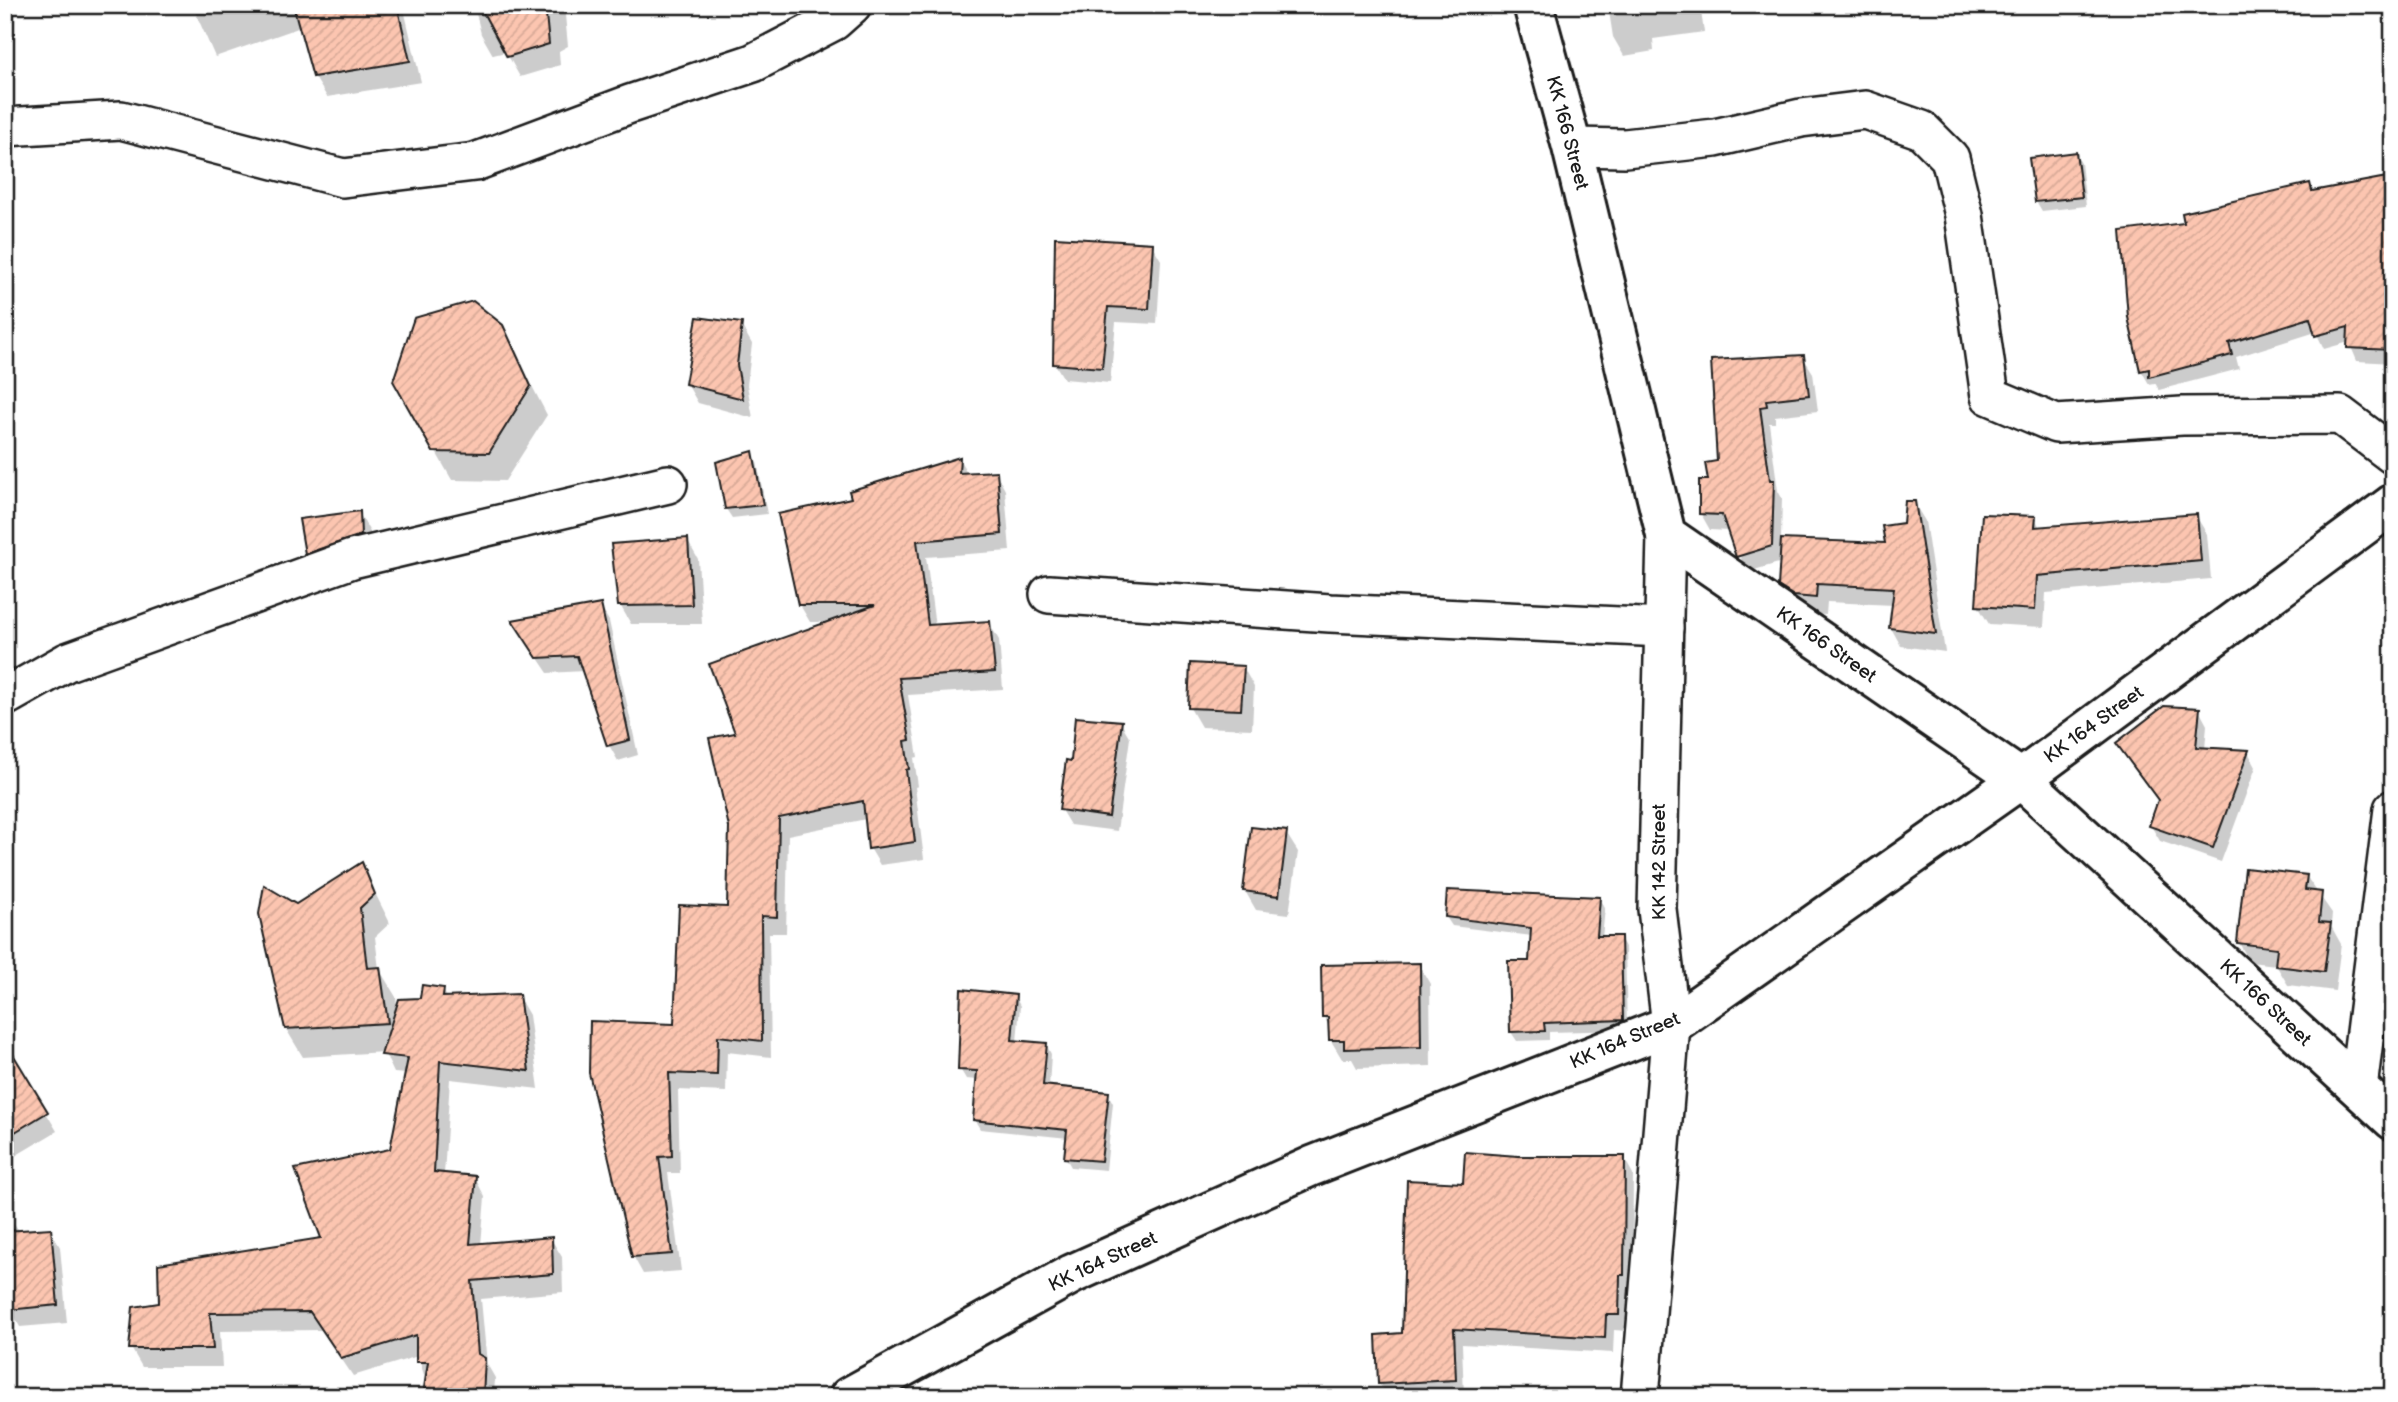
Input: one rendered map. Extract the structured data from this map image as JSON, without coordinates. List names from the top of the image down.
{
  "streets": {
    "main road": ["KK 166 Street", "KK 164 Street"],
    "street": ["KK 142 Street"]
  },
  "crossings": [
    ["KK 166 Street", "KK 164 Street"],
    ["KK 166 Street", "KK 142 Street"],
    ["KK 164 Street", "KK 142 Street"]
  ]
}
